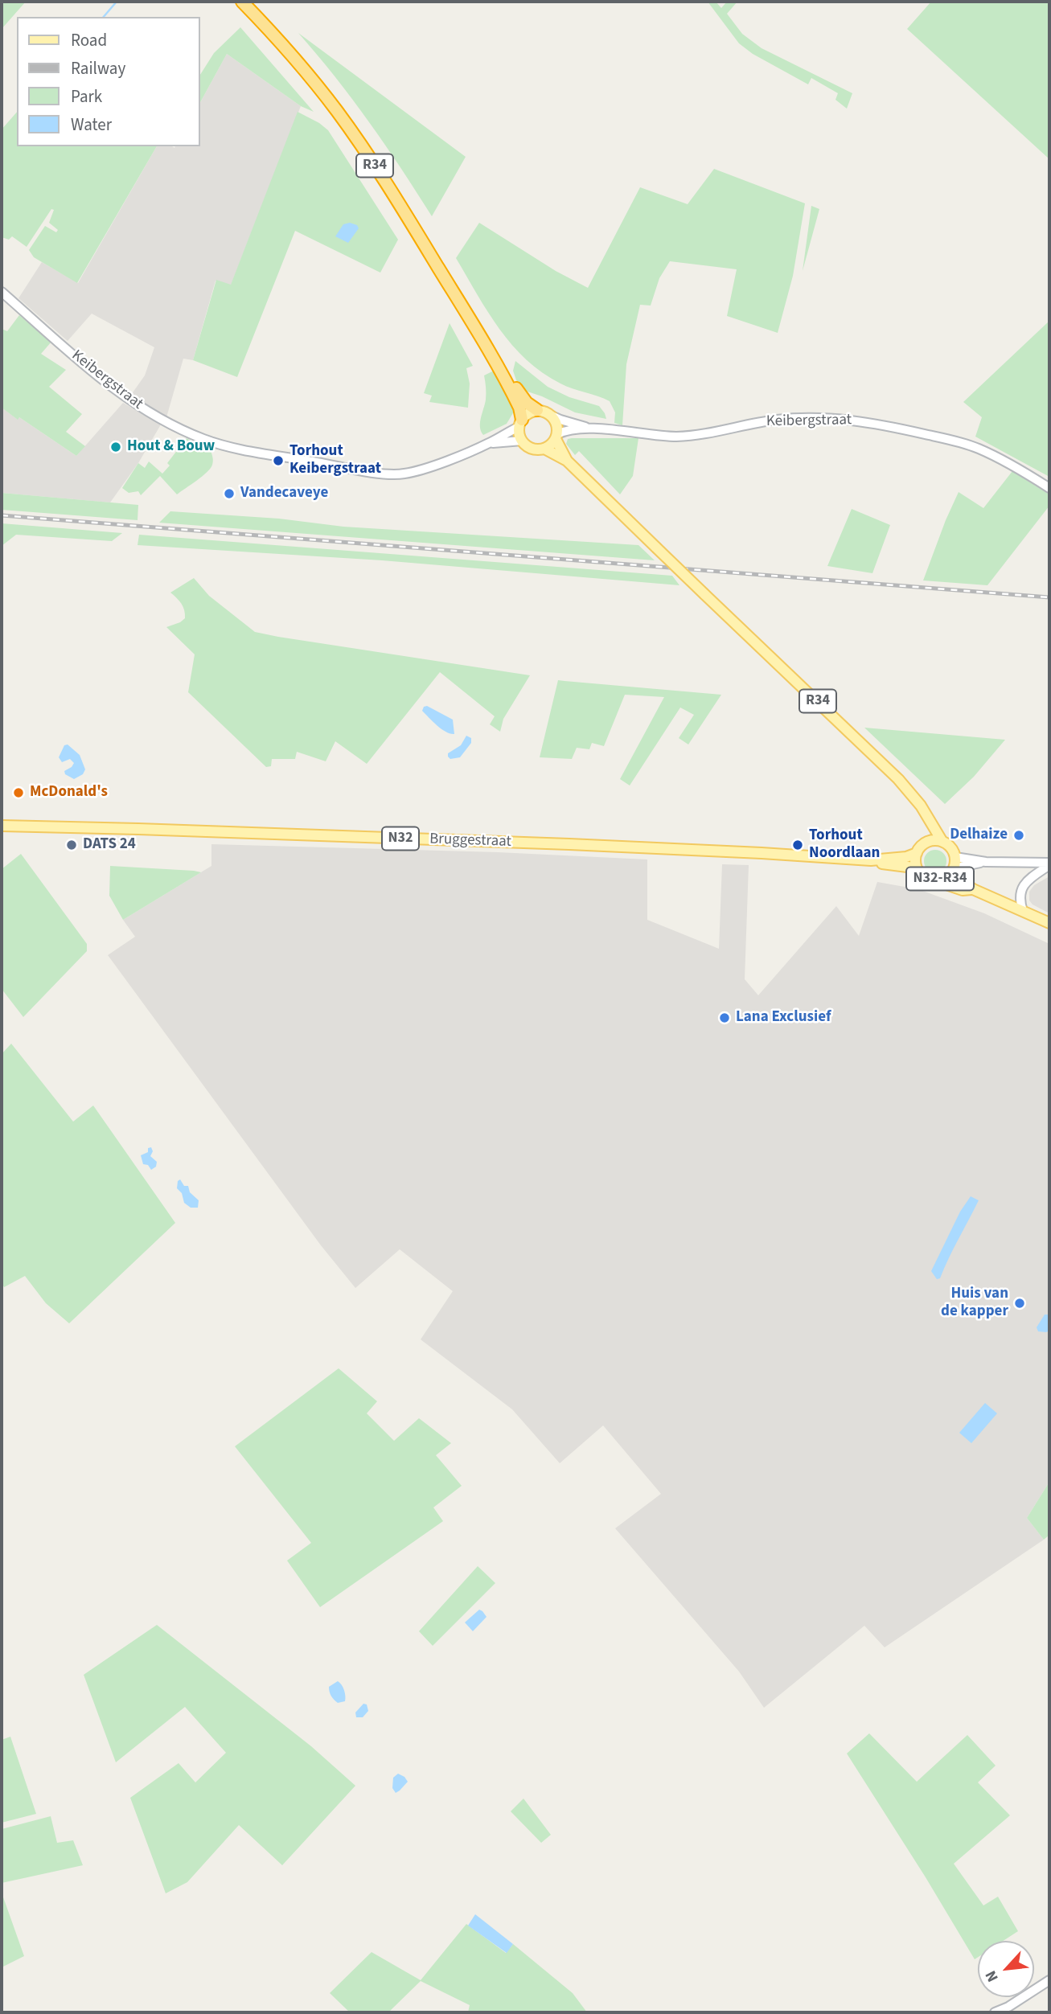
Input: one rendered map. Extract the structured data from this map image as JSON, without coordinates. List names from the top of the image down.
{
  "streets": {
    "highway": ["R34"],
    "main road": ["N32", "Bruggestraat", "N32-R34"],
    "street": ["Keibergstraat"]
  },
  "crossings": [
    ["R34", "Keibergstraat"],
    ["R34", "Bruggestraat"],
    ["R34", "N32-R34"],
    ["Bruggestraat", "N32-R34"]
  ],
  "places": [
    "Hout & Bouw",
    "Torhout Keibergstraat",
    "Vandecaveye",
    "McDonald's",
    "Delhaize",
    "DATS 24",
    "Torhout Noordlaan",
    "Lana Exclusief",
    "Huis van de kapper"
  ],
  "legend": [
    "Road",
    "Railway",
    "Park",
    "Water"
  ],
  "north": "bottom left"
}
